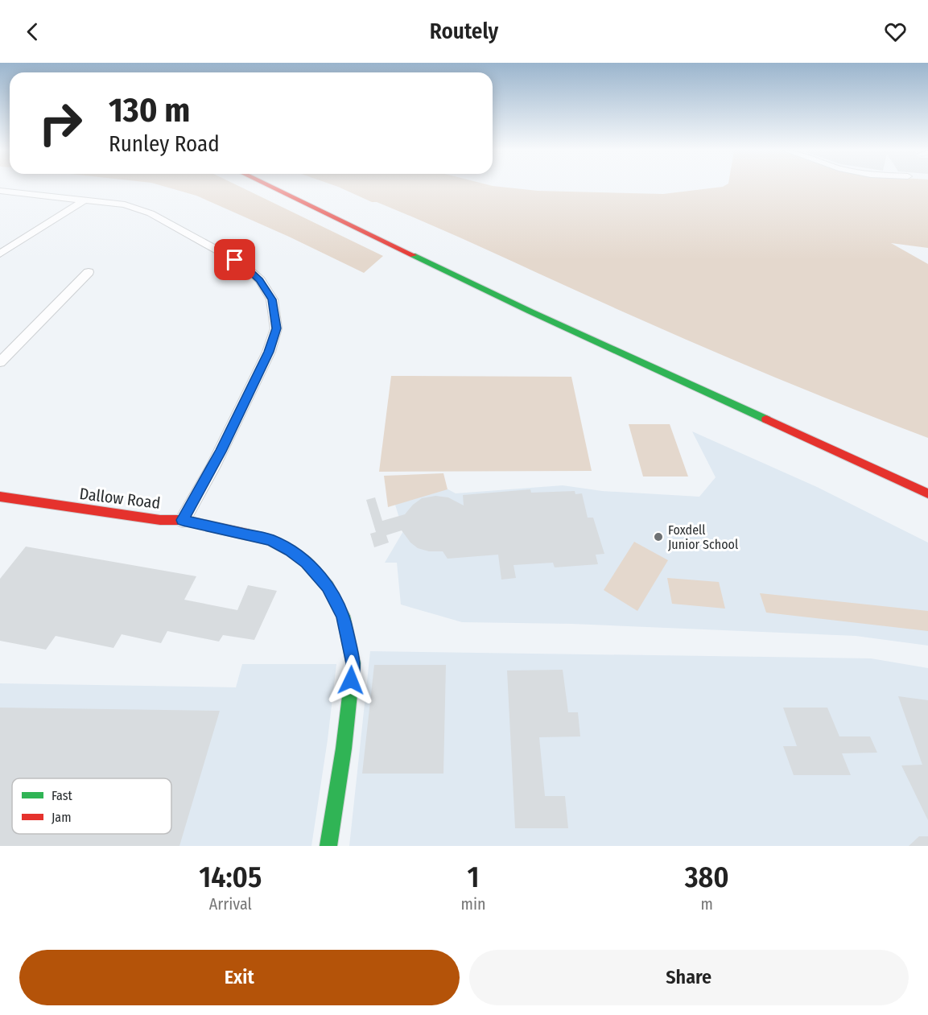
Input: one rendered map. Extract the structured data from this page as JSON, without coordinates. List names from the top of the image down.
{
  "streets": {
    "main road": ["Dallow Road"]
  },
  "places": ["Foxdell Junior School"],
  "legend": ["Fast", "Jam"],
  "page": {
    "header": "Routely",
    "turn": ["130 m", "Runley Road"],
    "eta": [
      "14:05",
      "Arrival",
      "1",
      "min",
      "380",
      "m"
    ],
    "buttons": ["Exit", "Share"]
  }
}
